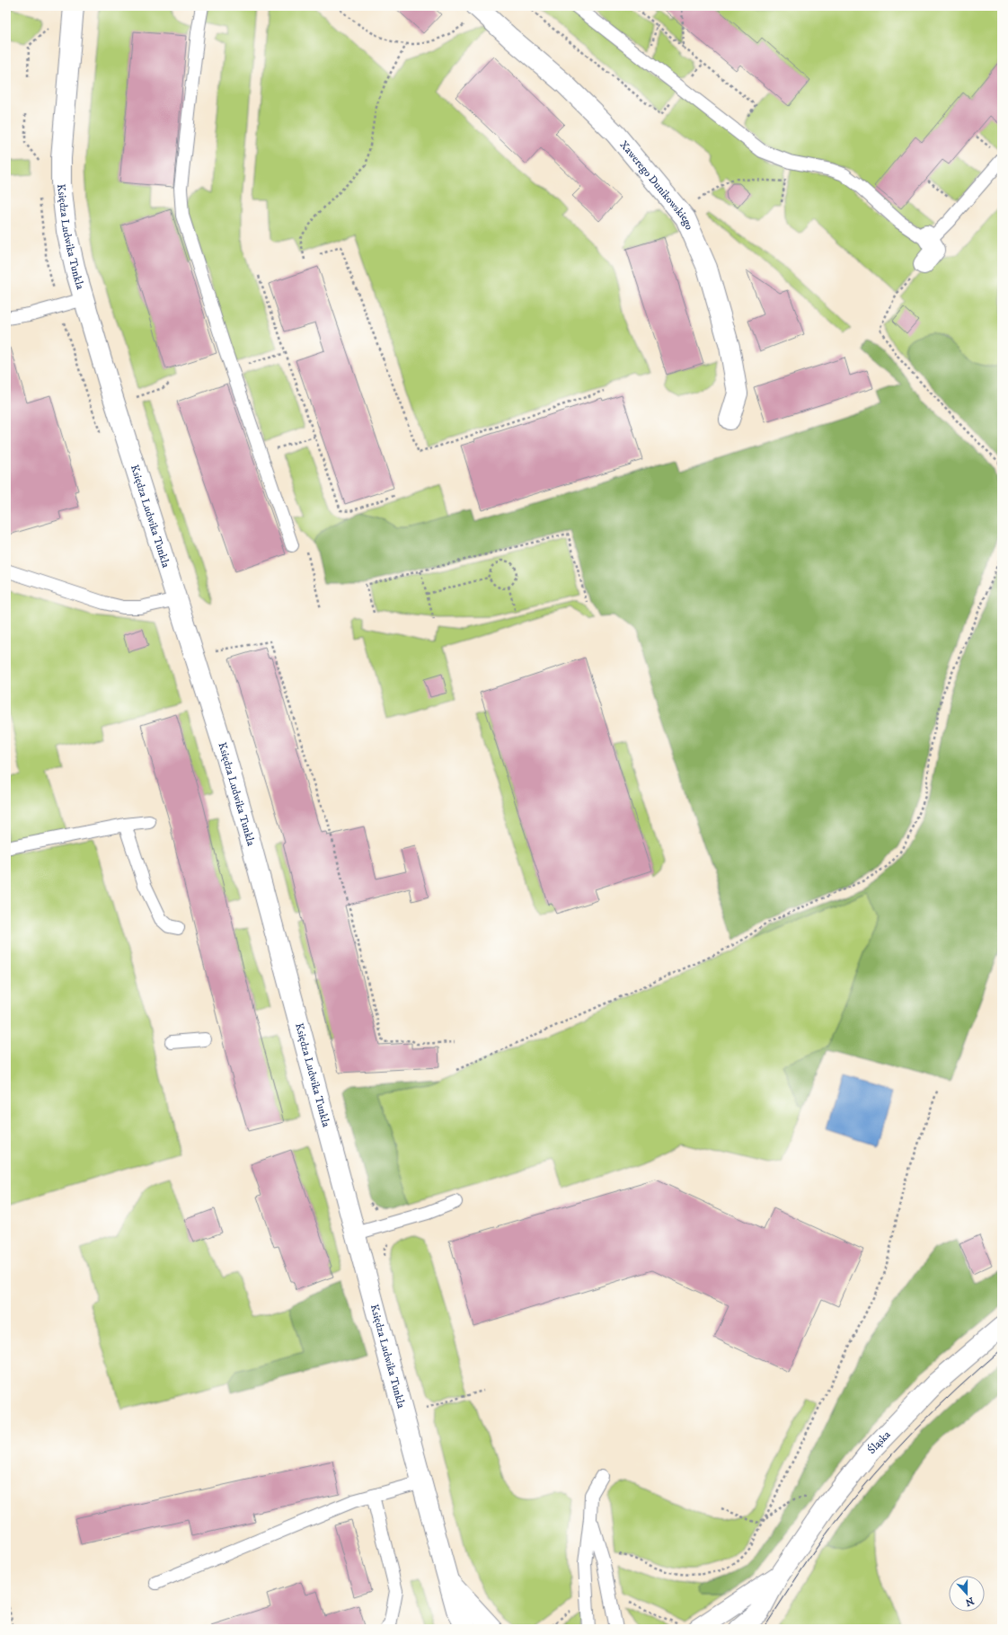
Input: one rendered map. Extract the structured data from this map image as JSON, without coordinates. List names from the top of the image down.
{
  "streets": {
    "street": ["Xawerego Dunikowskiego", "Księdza Ludwika Tunkla", "Śląska"]
  },
  "north": "bottom"
}
